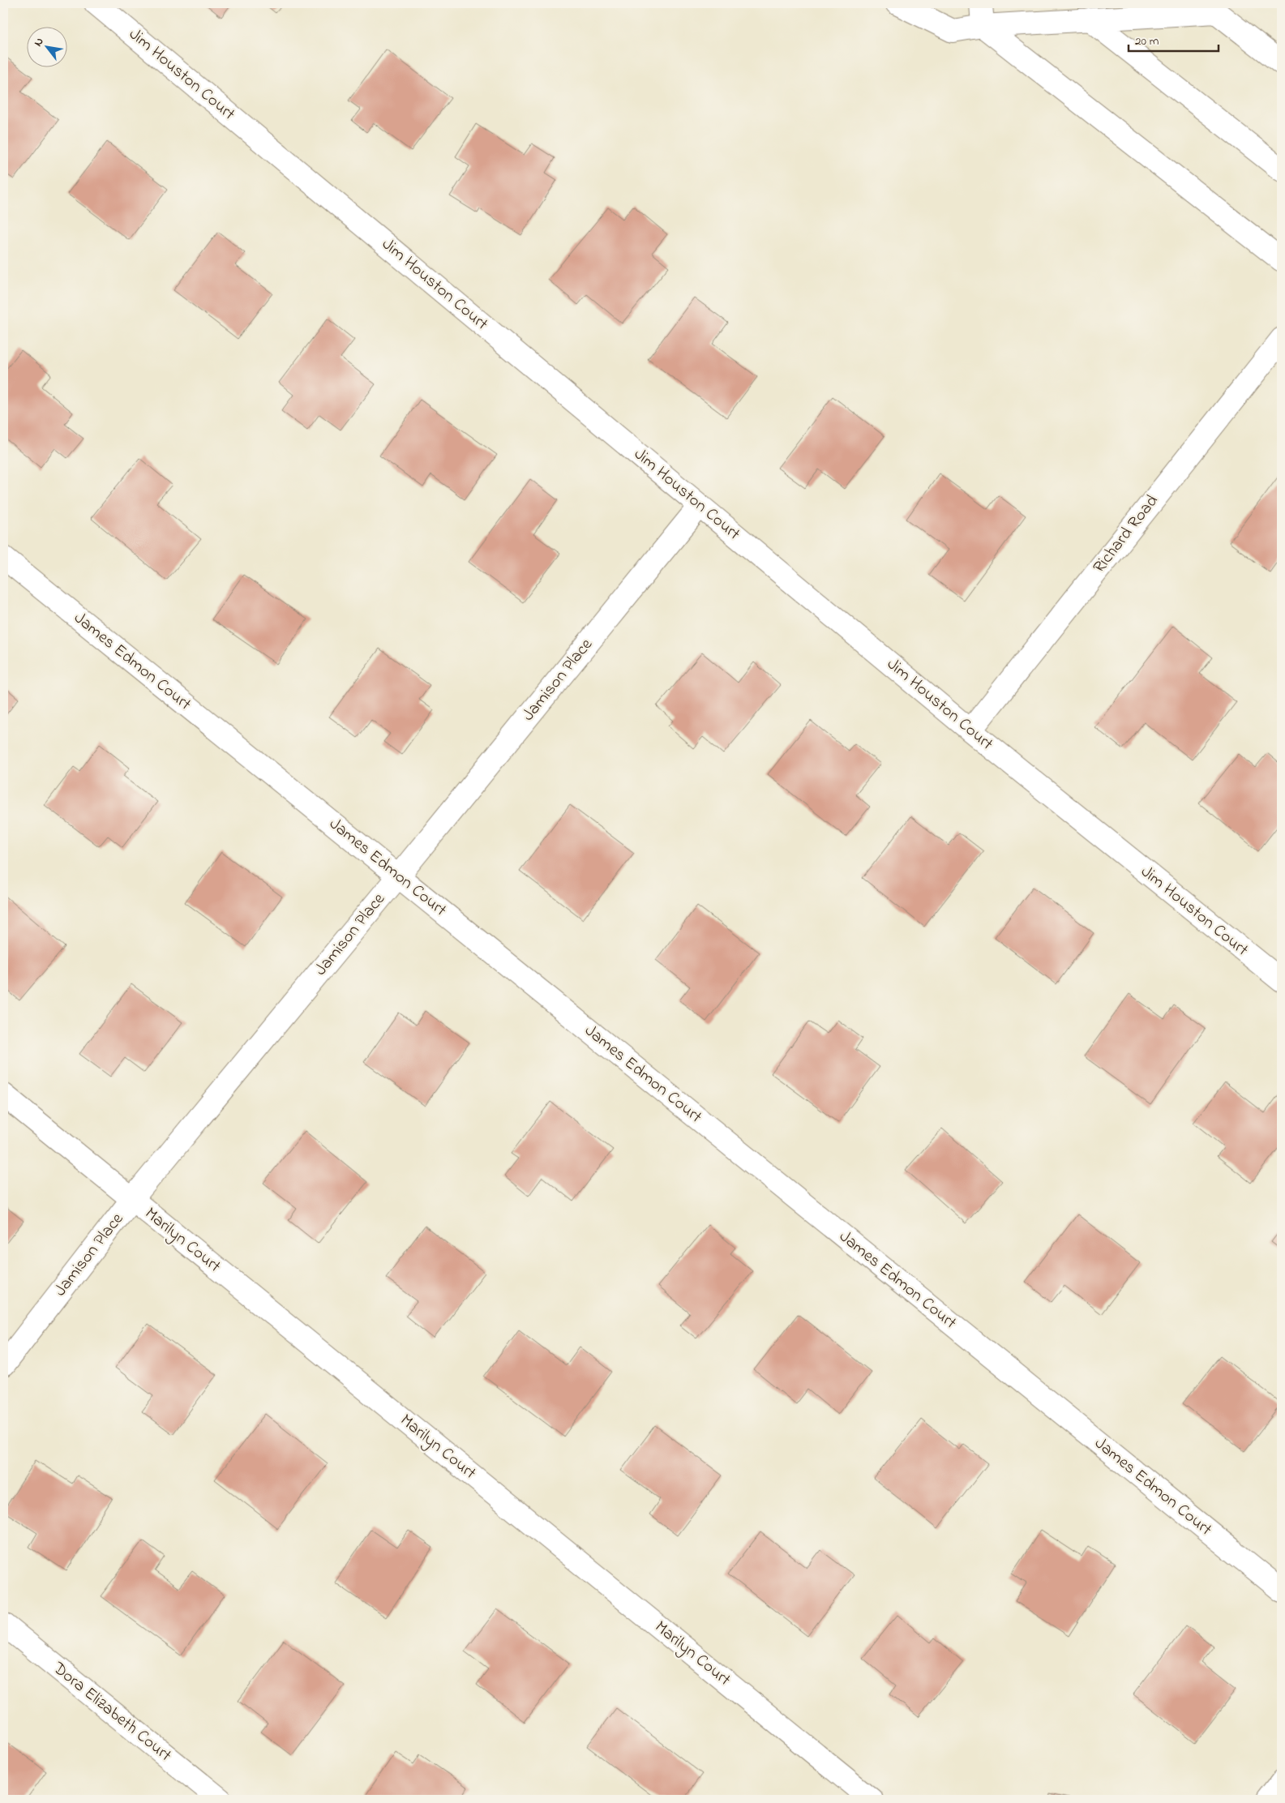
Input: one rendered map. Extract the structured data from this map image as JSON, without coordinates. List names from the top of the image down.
{
  "streets": {
    "street": [
      "Jim Houston Court",
      "Richard Road",
      "James Edmon Court",
      "Jamison Place",
      "Marilyn Court",
      "Dora Elizabeth Court"
    ]
  },
  "crossings": [
    ["Jim Houston Court", "Richard Road"],
    ["Jim Houston Court", "Jamison Place"],
    ["James Edmon Court", "Jamison Place"],
    ["Jamison Place", "Marilyn Court"]
  ],
  "scale_bar": "20 m",
  "north": "top left"
}
